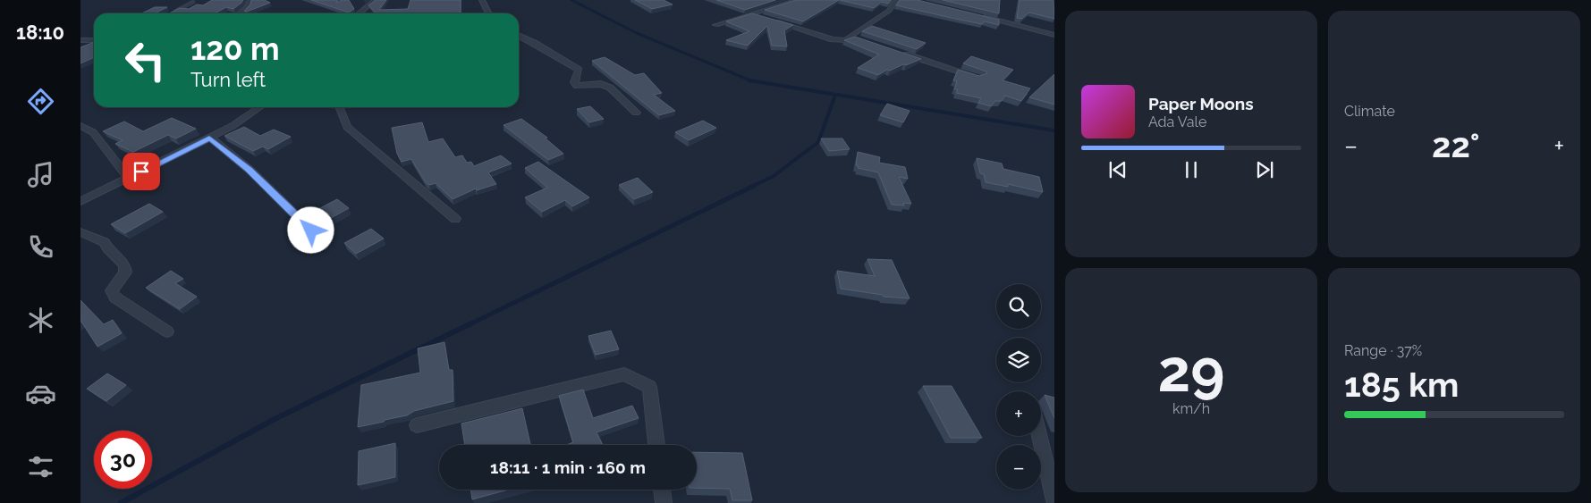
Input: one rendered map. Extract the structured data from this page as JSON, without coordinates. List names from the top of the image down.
{
  "page": {
    "tabs": "18:10",
    "tile": [
      "Climate",
      ["29", "km/h"],
      ["Range · 37%", "185 km"]
    ],
    "turn": ["120 m", "Turn left"],
    "song": ["Paper Moons", "Ada Vale"],
    "heat": ["−", "22°", "+"],
    "map_buttons": ["+", "−"],
    "limit": "30",
    "trip": "18:11 · 1 min · 160 m"
  }
}
